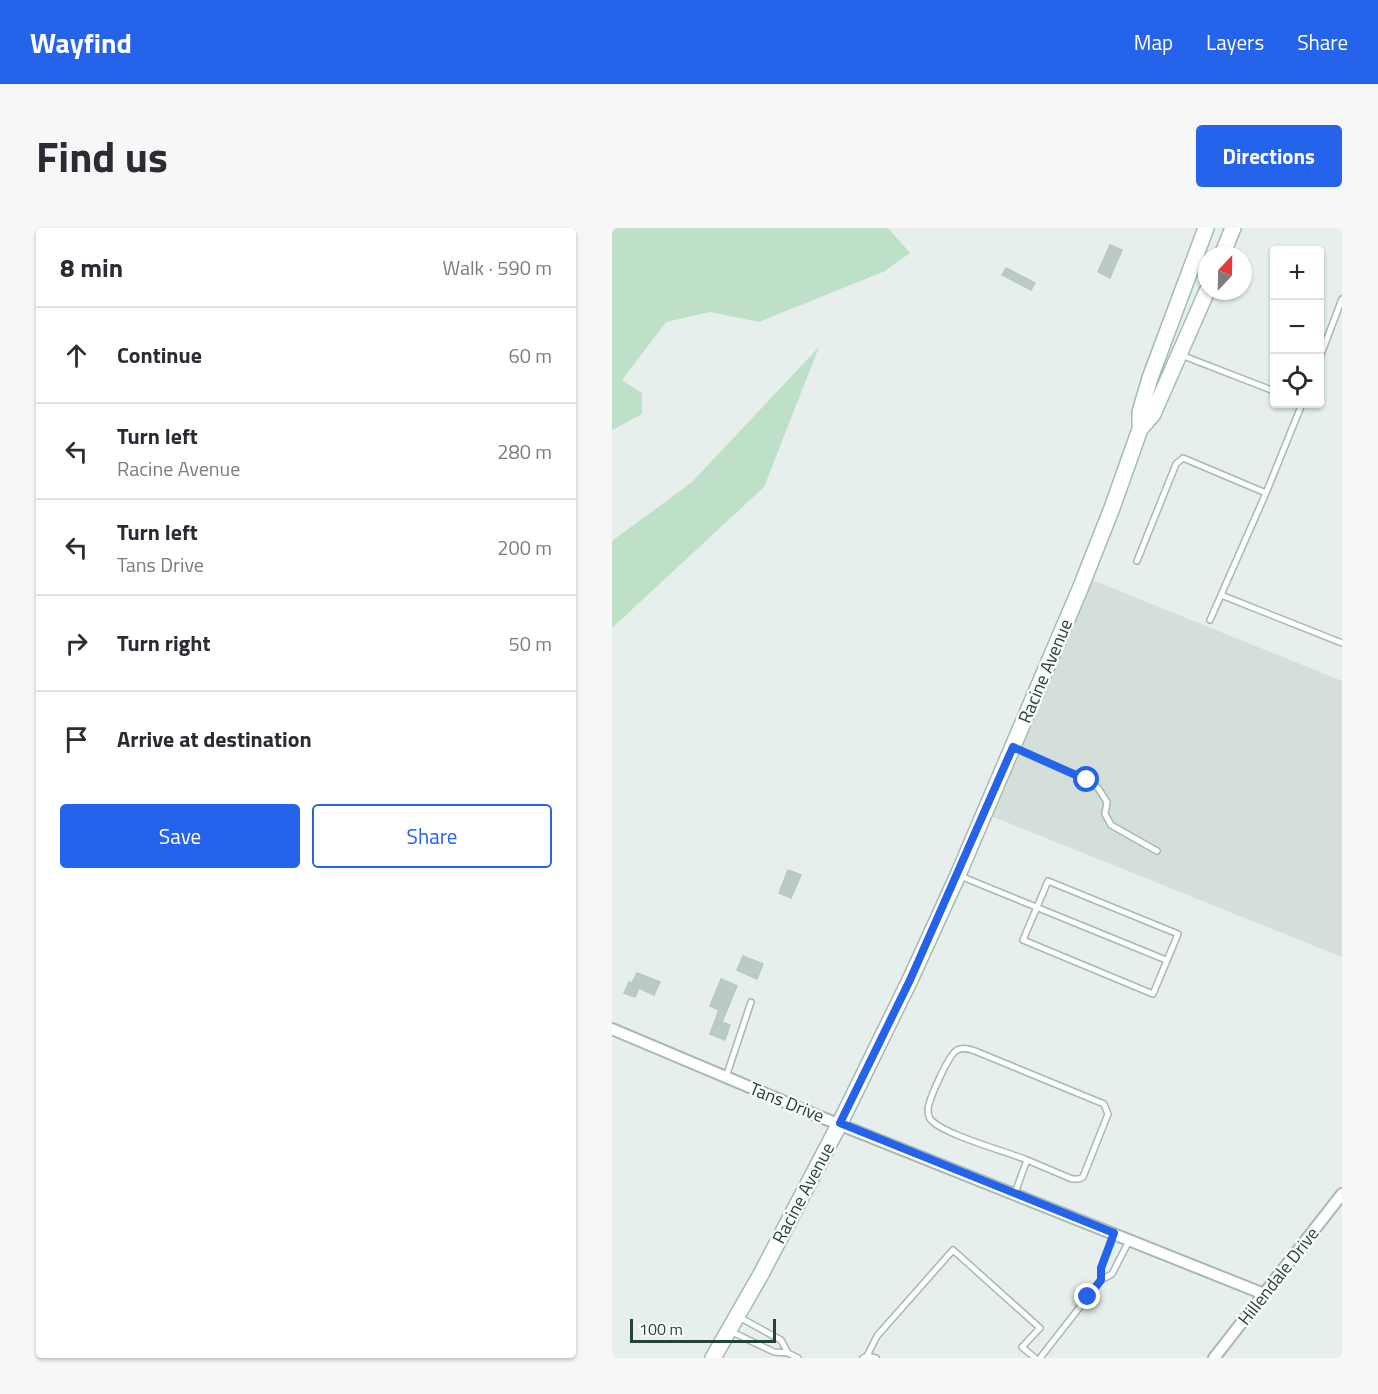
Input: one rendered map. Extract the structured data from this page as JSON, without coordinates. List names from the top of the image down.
{
  "streets": {
    "main road": ["Racine Avenue"],
    "street": ["Tans Drive", "Hillendale Drive"]
  },
  "crossings": [
    ["Racine Avenue", "Tans Drive"],
    ["Tans Drive", "Hillendale Drive"]
  ],
  "scale_bar": "100 m",
  "north": "top",
  "page": {
    "header": "Wayfind",
    "nav": ["Map", "Layers", "Share"],
    "title": "Find us",
    "buttons": [
      "Directions",
      ["Save", "Share"]
    ],
    "heading": ["8 min", "Walk · 590 m"],
    "map_buttons": ["+", "−"],
    "list": [
      ["Continue", "60 m"],
      ["Turn left", "Racine Avenue", "280 m"],
      ["Turn left", "Tans Drive", "200 m"],
      ["Turn right", "50 m"],
      "Arrive at destination"
    ],
    "scale": "100 m"
  }
}
